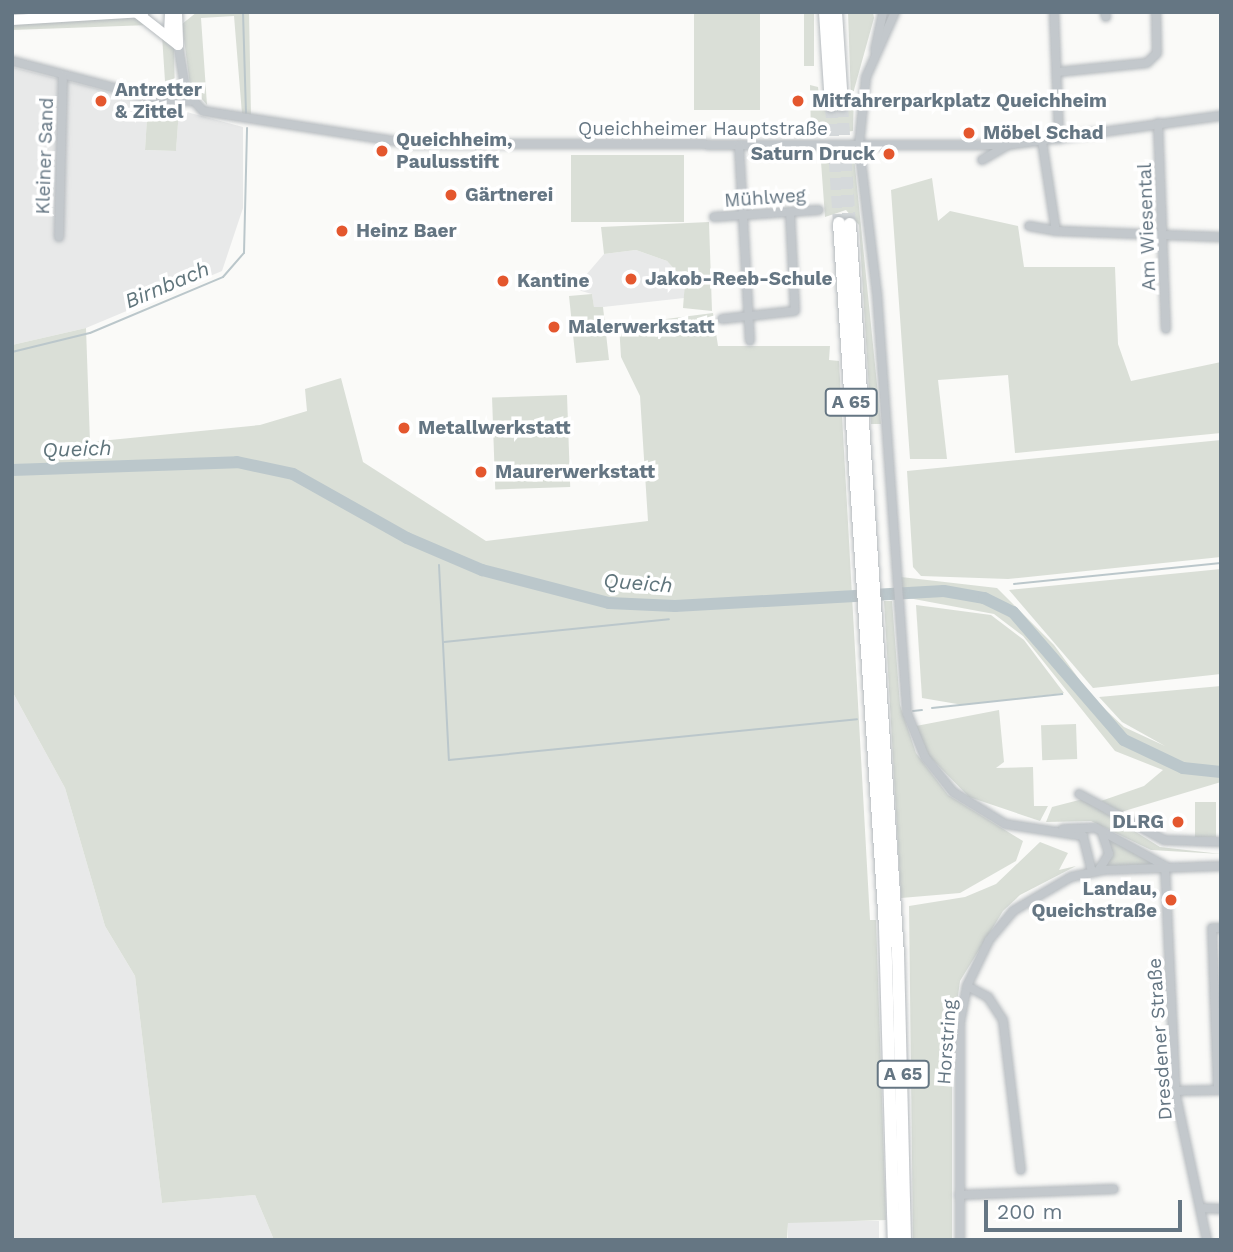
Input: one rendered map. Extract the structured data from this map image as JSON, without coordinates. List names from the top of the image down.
{
  "streets": {
    "highway": ["A 65"],
    "street": [
      "Queichheimer Hauptstraße",
      "Kleiner Sand",
      "Mühlweg",
      "Am Wiesental",
      "Dresdener Straße",
      "Horstring"
    ]
  },
  "crossings": [
    ["Queichheimer Hauptstraße", "Kleiner Sand"],
    ["Queichheimer Hauptstraße", "Am Wiesental"],
    ["Dresdener Straße", "Horstring"]
  ],
  "water": ["Birnbach", "Queich"],
  "places": [
    "Antretter & Zittel",
    "Mitfahrerparkplatz Queichheim",
    "Möbel Schad",
    "Queichheim, Paulusstift",
    "Saturn Druck",
    "Gärtnerei",
    "Heinz Baer",
    "Jakob-Reeb-Schule",
    "Kantine",
    "Malerwerkstatt",
    "Metallwerkstatt",
    "Maurerwerkstatt",
    "DLRG",
    "Landau, Queichstraße"
  ],
  "scale_bar": "200 m"
}
